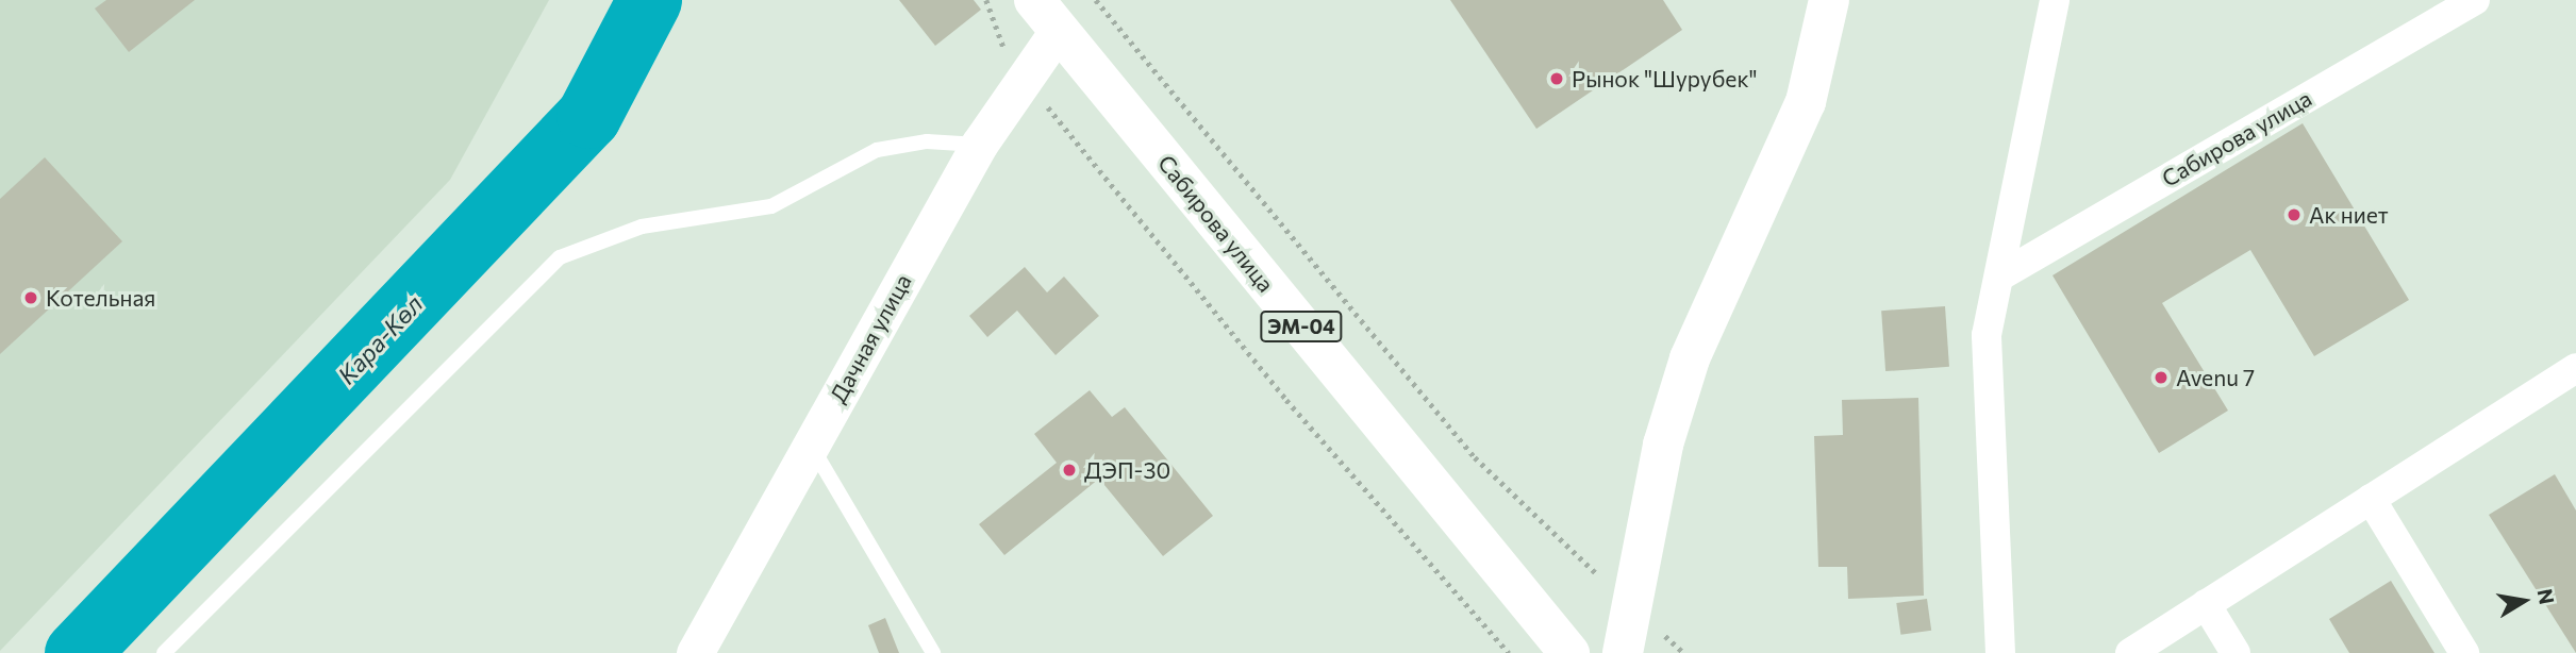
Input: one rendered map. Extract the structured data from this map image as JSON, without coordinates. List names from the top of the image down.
{
  "streets": {
    "main road": ["Сабирова улица", "ЭМ-04"],
    "street": ["Дачная улица"]
  },
  "crossings": [
    ["Сабирова улица", "Дачная улица"]
  ],
  "water": ["Кара-Көл"],
  "places": [
    "Рынок \"Шурубек\"",
    "Ак ниет",
    "Котельная",
    "Avenu 7",
    "ДЭП-30"
  ],
  "north": "right"
}
